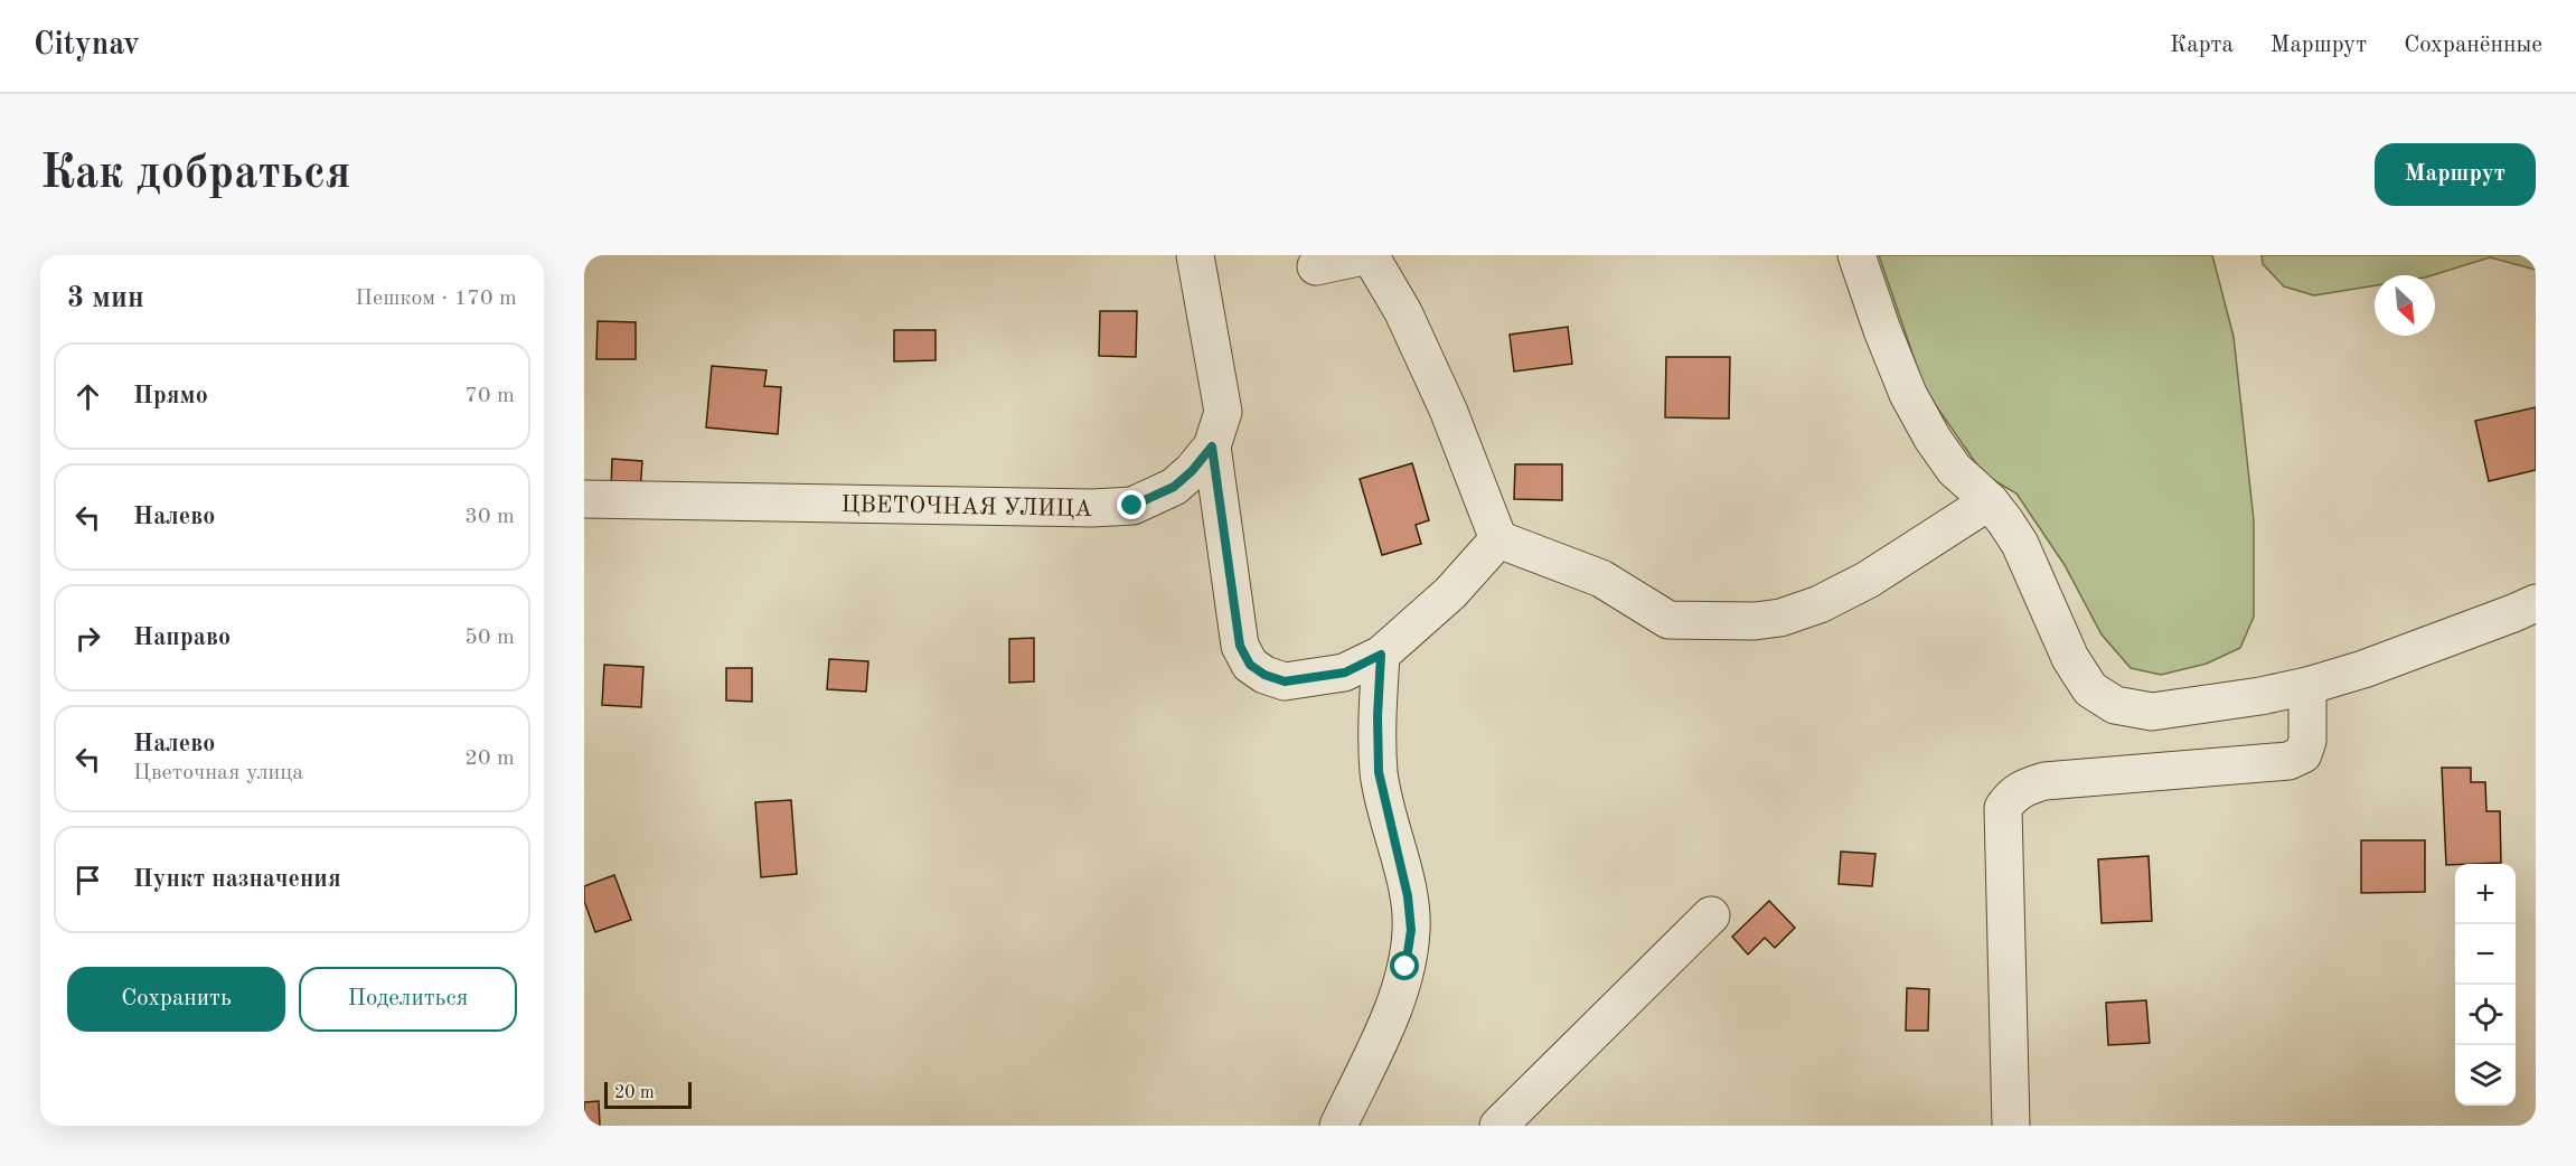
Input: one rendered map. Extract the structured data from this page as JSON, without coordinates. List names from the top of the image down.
{
  "streets": {
    "street": ["ЦВЕТОЧНАЯ УЛИЦА"]
  },
  "scale_bar": "20 m",
  "north": "bottom right",
  "page": {
    "header": "Citynav",
    "nav": ["Карта", "Маршрут", "Сохранённые"],
    "buttons": [
      "Маршрут",
      ["Сохранить", "Поделиться"]
    ],
    "title": "Как добраться",
    "heading": ["3 мин", "Пешком · 170 m"],
    "list": [
      ["Прямо", "70 m"],
      ["Налево", "30 m"],
      ["Направо", "50 m"],
      ["Налево", "Цветочная улица", "20 m"],
      "Пункт назначения"
    ],
    "map_buttons": ["+", "−"],
    "scale": "20 m"
  }
}
